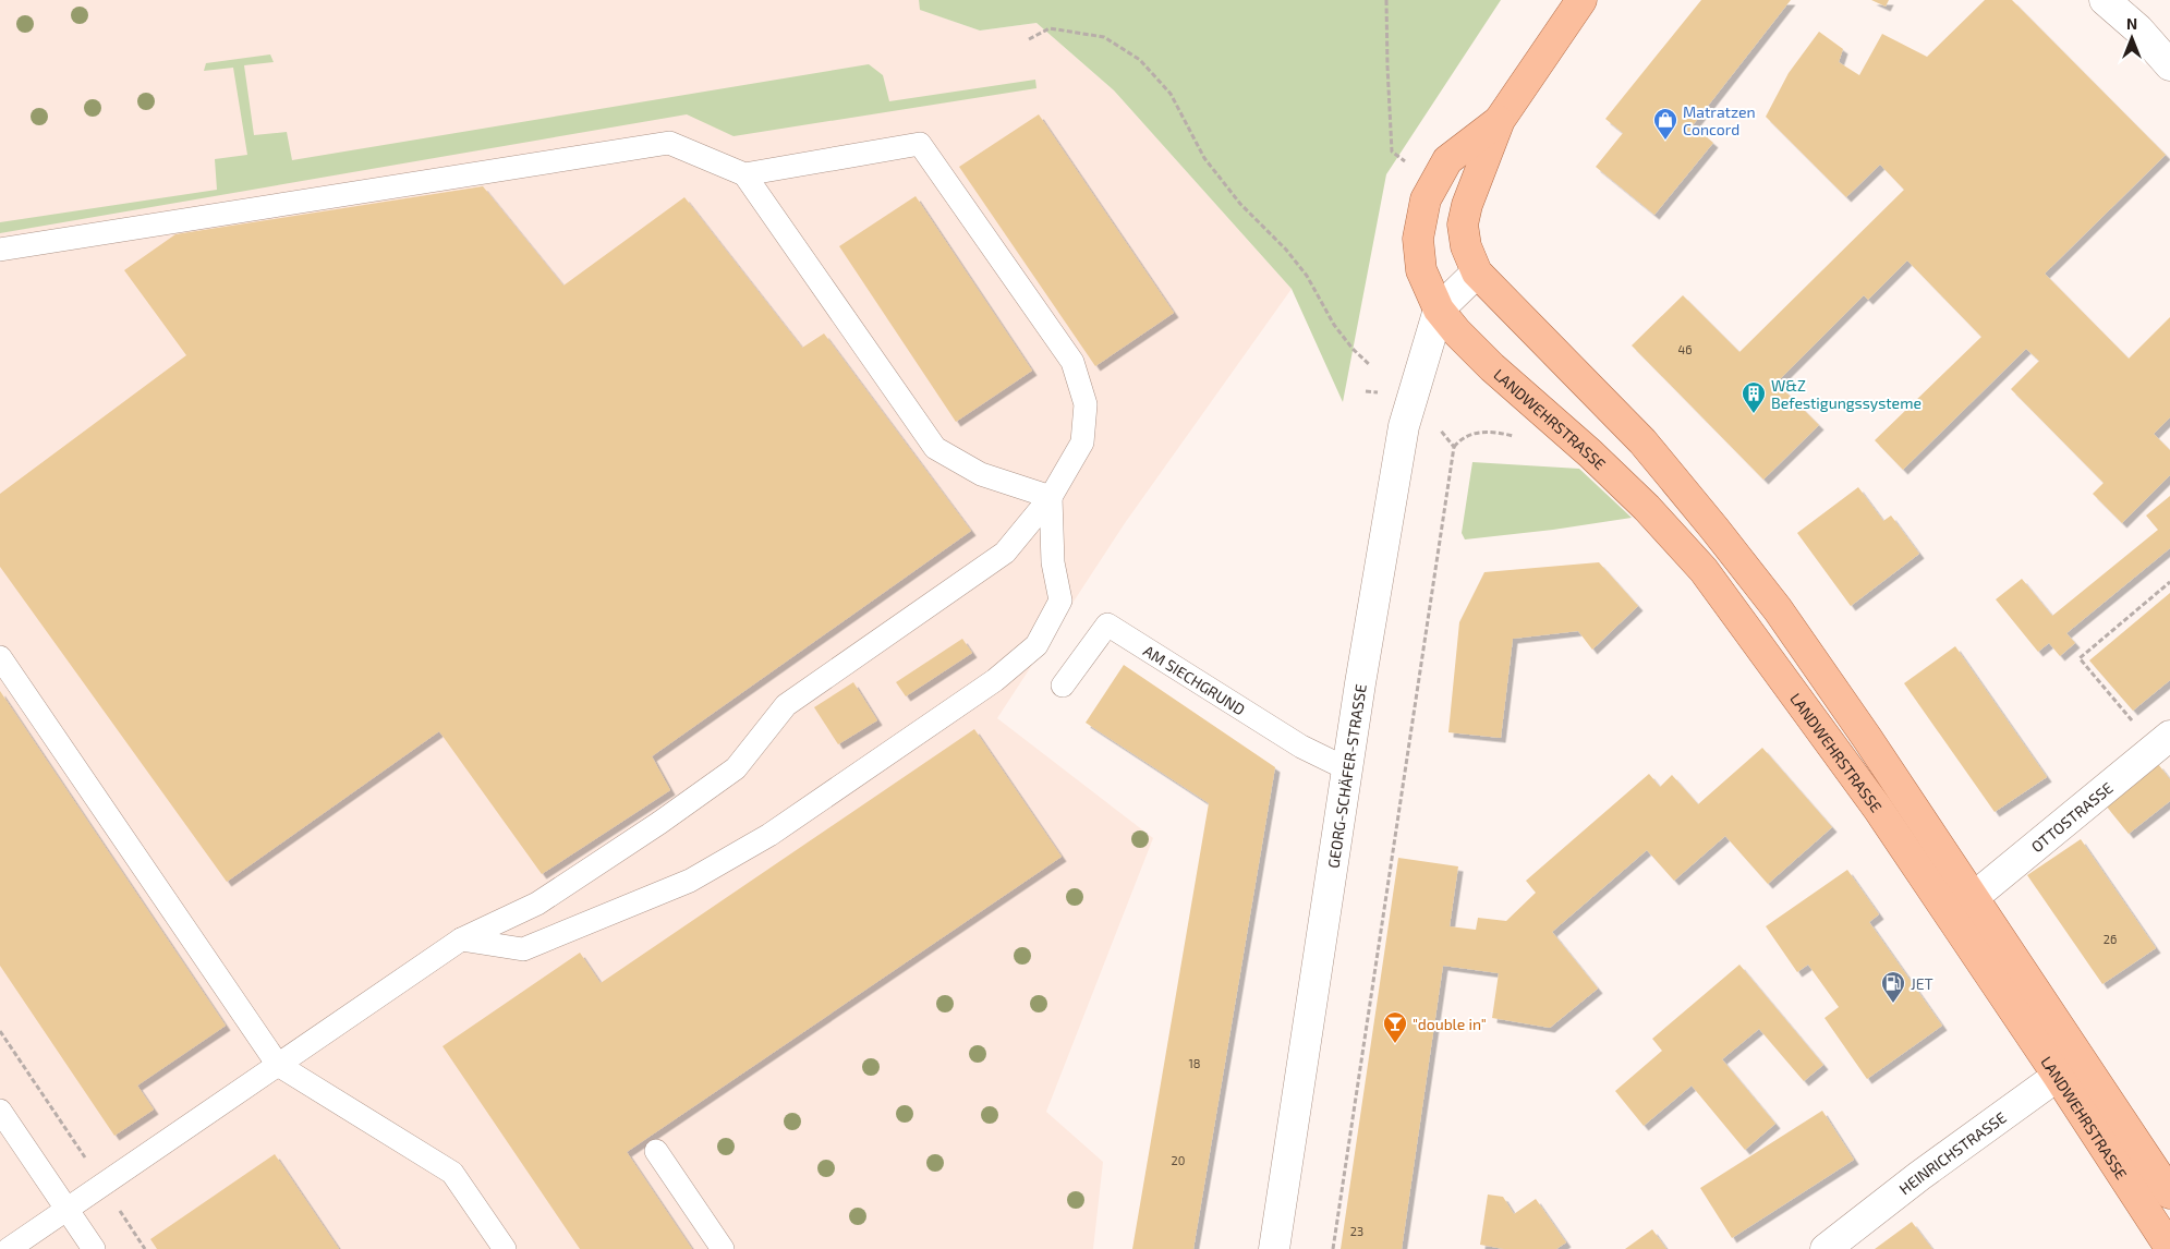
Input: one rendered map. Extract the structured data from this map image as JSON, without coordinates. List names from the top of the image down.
{
  "streets": {
    "main road": ["LANDWEHRSTRASSE"],
    "street": ["GEORG-SCHÄFER-STRASSE", "OTTOSTRASSE", "HEINRICHSTRASSE"],
    "lane": ["AM SIECHGRUND"]
  },
  "crossings": [
    ["LANDWEHRSTRASSE", "GEORG-SCHÄFER-STRASSE"],
    ["LANDWEHRSTRASSE", "OTTOSTRASSE"],
    ["LANDWEHRSTRASSE", "HEINRICHSTRASSE"],
    ["AM SIECHGRUND", "GEORG-SCHÄFER-STRASSE"]
  ],
  "places": {
    "shop": ["Matratzen Concord"],
    "building": ["W&Z Befestigungssysteme"],
    "fuel station": ["JET"],
    "bar": ["\"double in\""]
  },
  "house_numbers": [
    "46",
    "26",
    "18",
    "20",
    "23"
  ],
  "north": "top"
}
